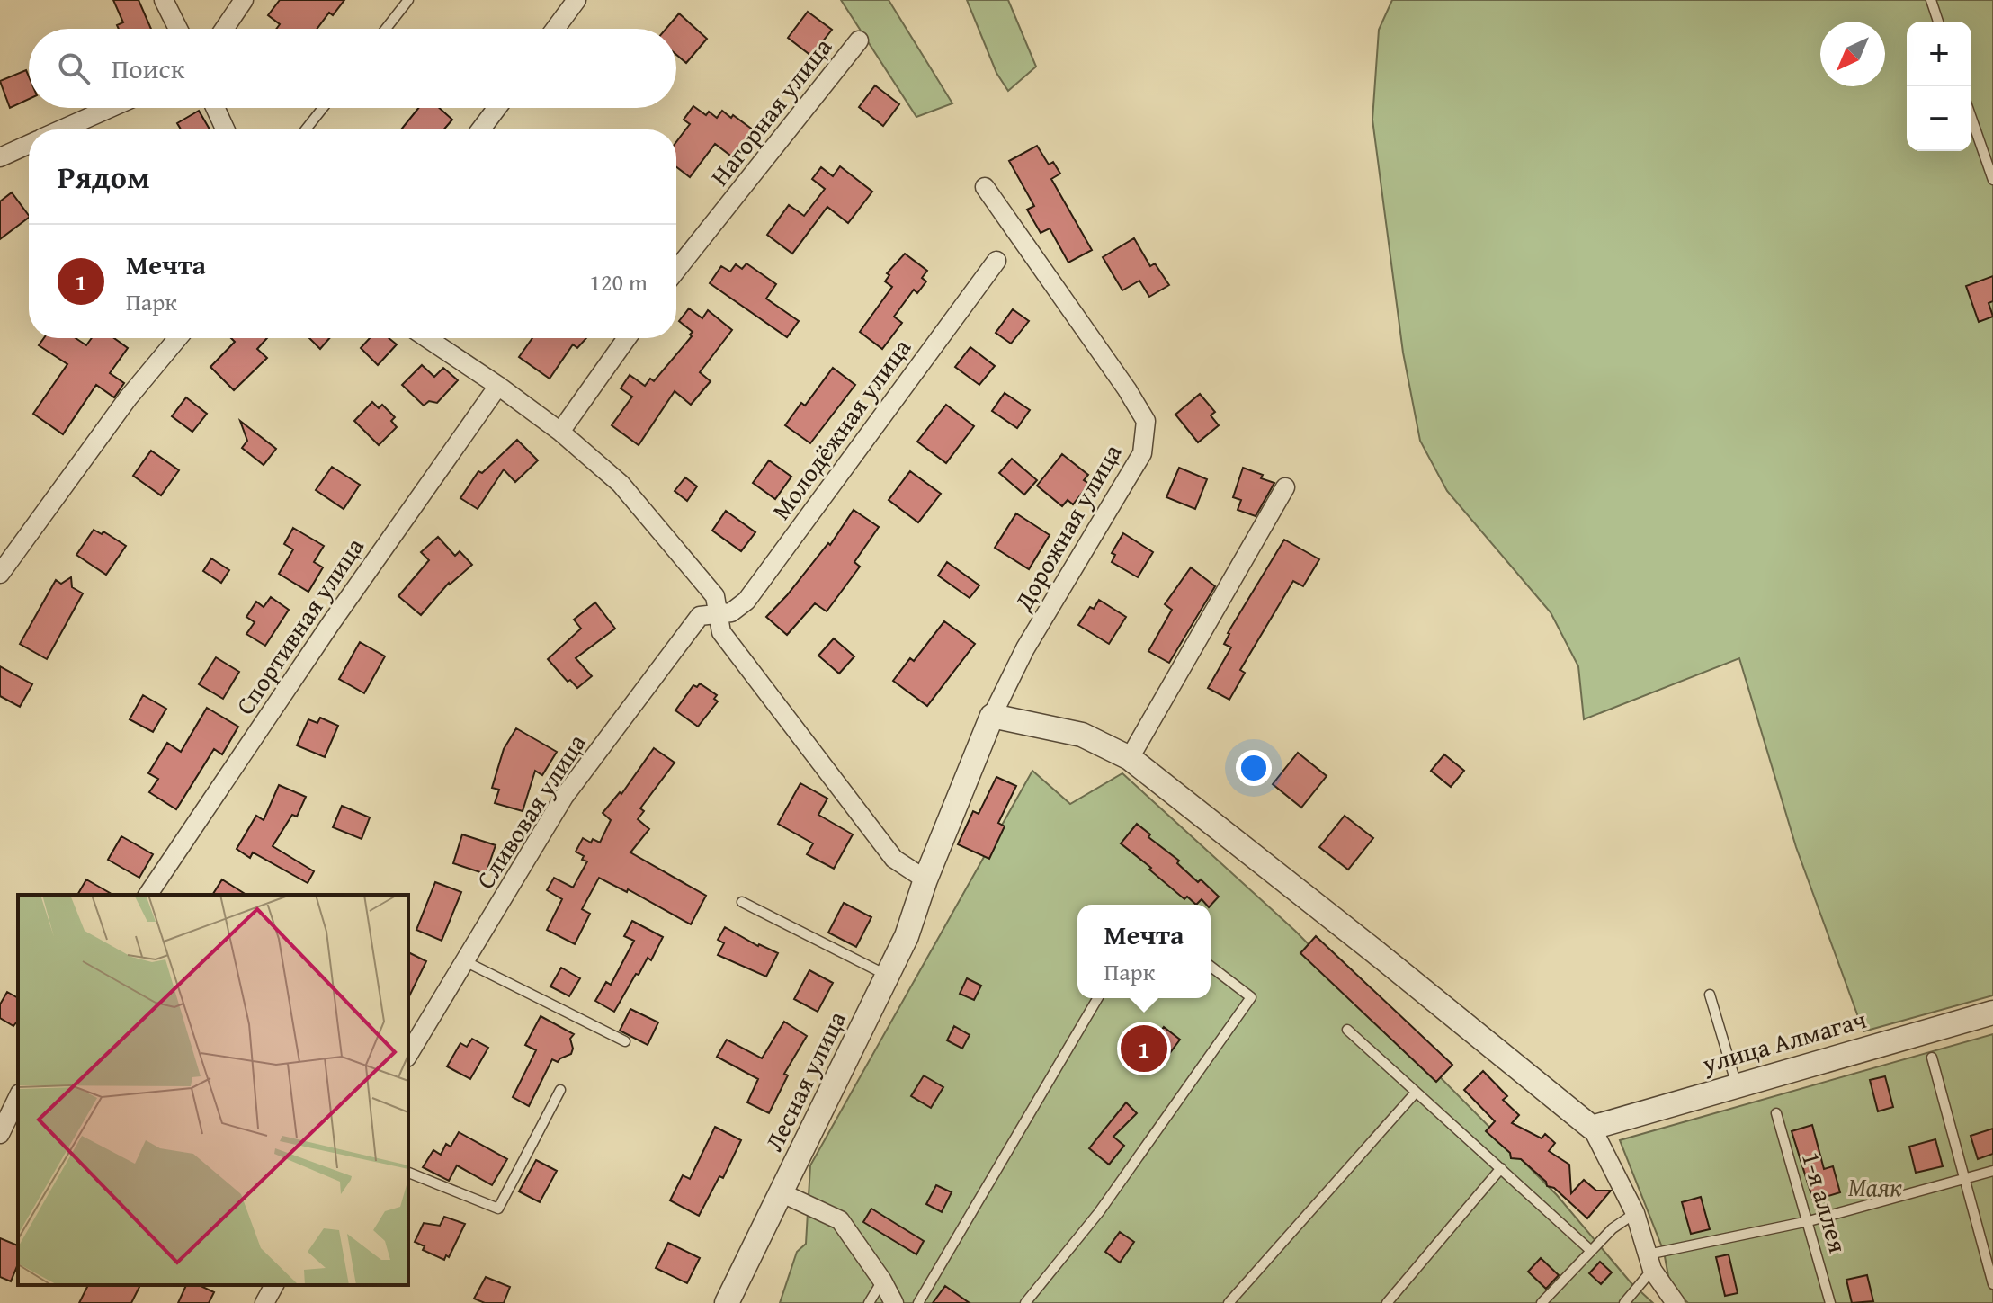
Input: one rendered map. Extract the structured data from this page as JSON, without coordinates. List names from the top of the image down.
{
  "streets": {
    "street": [
      "Нагорная улица",
      "Молодёжная улица",
      "Дорожная улица",
      "Спортивная улица",
      "Сливовая улица",
      "улица Алмагач",
      "Лесная улица"
    ],
    "lane": ["1-я аллея"]
  },
  "crossings": [
    ["Молодёжная улица", "Сливовая улица"],
    ["Дорожная улица", "Лесная улица"]
  ],
  "parks": ["Маяк"],
  "north": "bottom left",
  "page": {
    "map_buttons": ["+", "−"],
    "search": "Поиск",
    "heading": "Рядом",
    "list": [
      {
        "mark": "1",
        "name": "Мечта",
        "note": "Парк",
        "value": "120 m"
      }
    ],
    "popup": ["Мечта", "Парк"],
    "pins": "1"
  }
}
